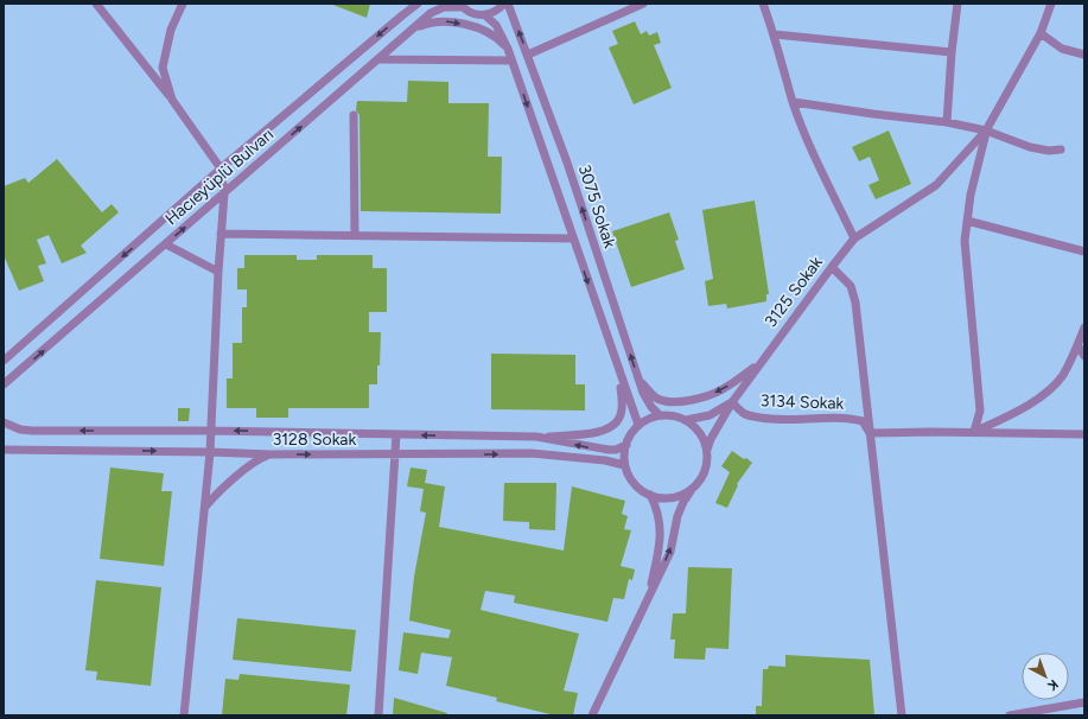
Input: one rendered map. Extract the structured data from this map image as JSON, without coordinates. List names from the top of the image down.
{
  "streets": {
    "street": [
      "Hacıeyüplü Bulvarı",
      "3075 Sokak",
      "3125 Sokak",
      "3134 Sokak",
      "3128 Sokak"
    ]
  },
  "crossings": [
    ["3075 Sokak", "3125 Sokak"],
    ["3075 Sokak", "3128 Sokak"],
    ["3125 Sokak", "3134 Sokak"],
    ["3125 Sokak", "3128 Sokak"]
  ],
  "north": "bottom right"
}
